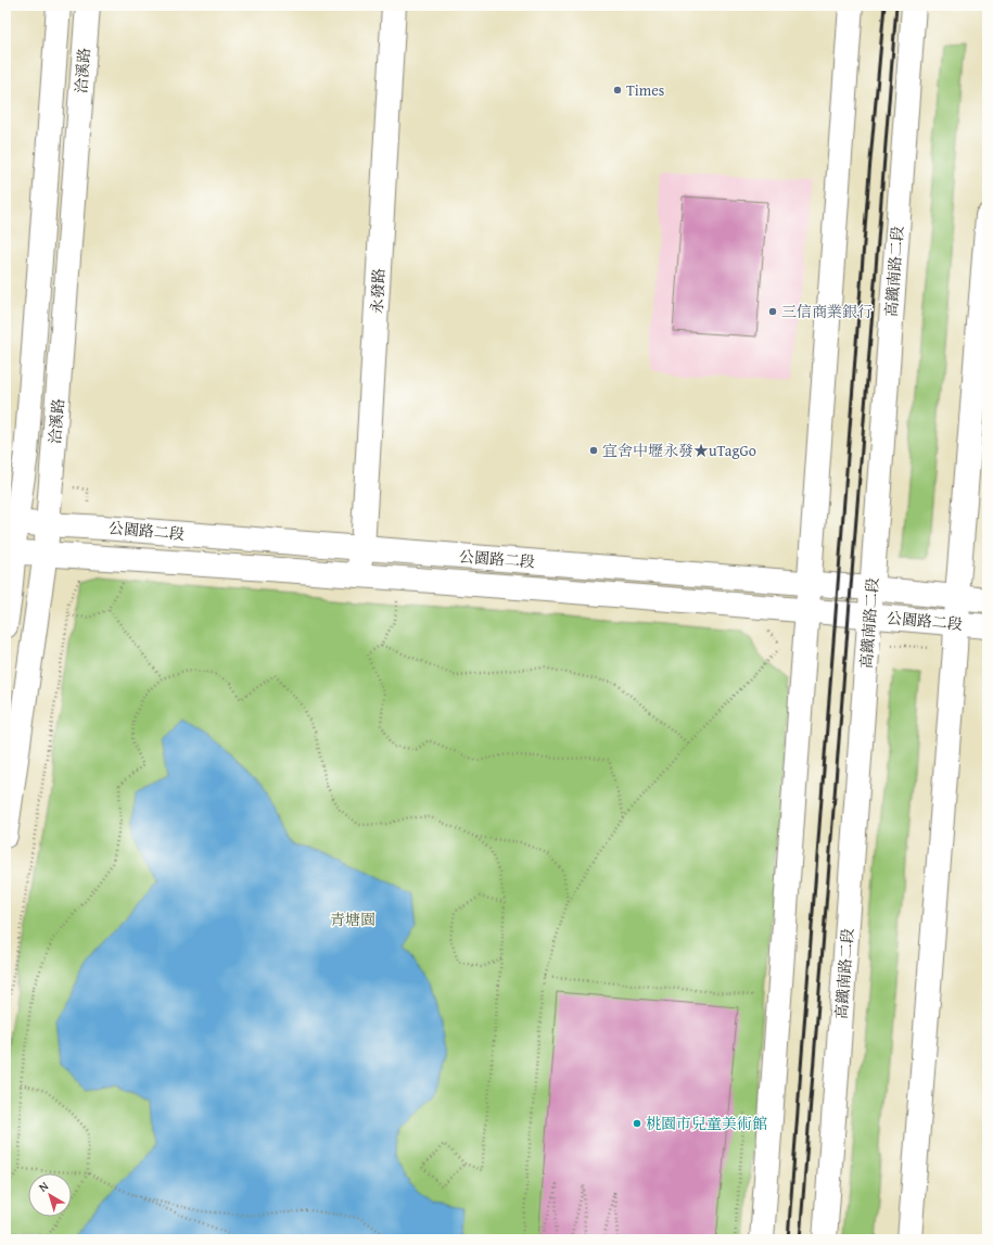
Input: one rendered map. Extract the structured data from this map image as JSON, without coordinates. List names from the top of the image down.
{
  "streets": {
    "street": [
      "洽溪路",
      "高鐵南路二段",
      "永發路",
      "公園路二段"
    ]
  },
  "crossings": [
    ["洽溪路", "公園路二段"],
    ["高鐵南路二段", "公園路二段"],
    ["永發路", "公園路二段"]
  ],
  "parks": ["青塘園"],
  "places": [
    "Times",
    "三信商業銀行",
    "宜舍中壢永發★uTagGo",
    "桃園市兒童美術館"
  ],
  "north": "top left"
}
